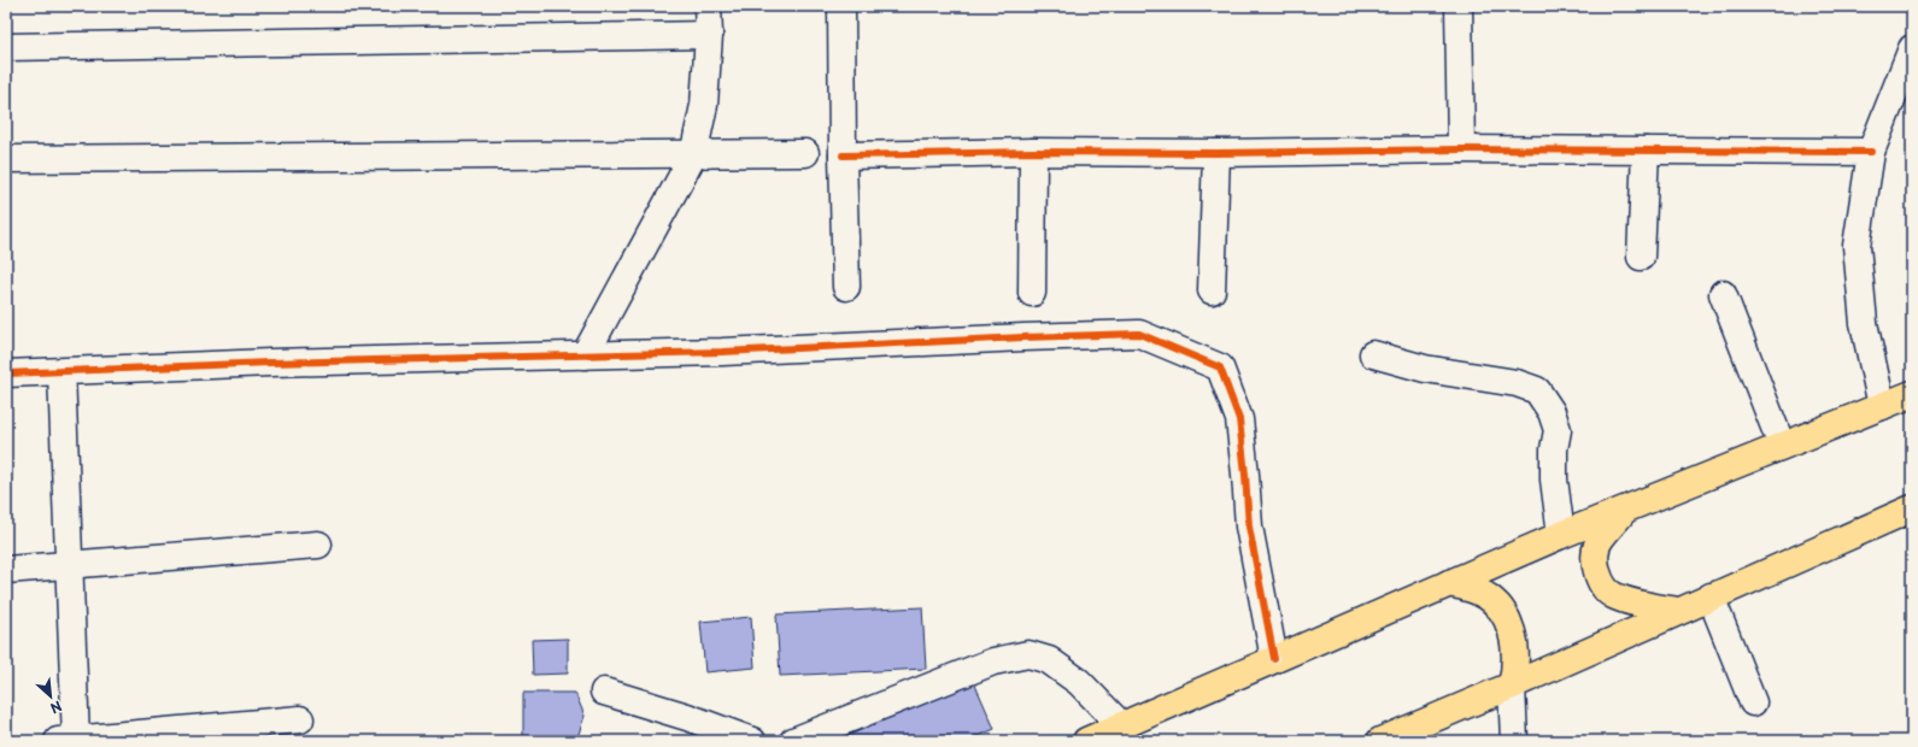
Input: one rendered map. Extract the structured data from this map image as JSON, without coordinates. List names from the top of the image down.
{
  "north": "bottom right"
}
